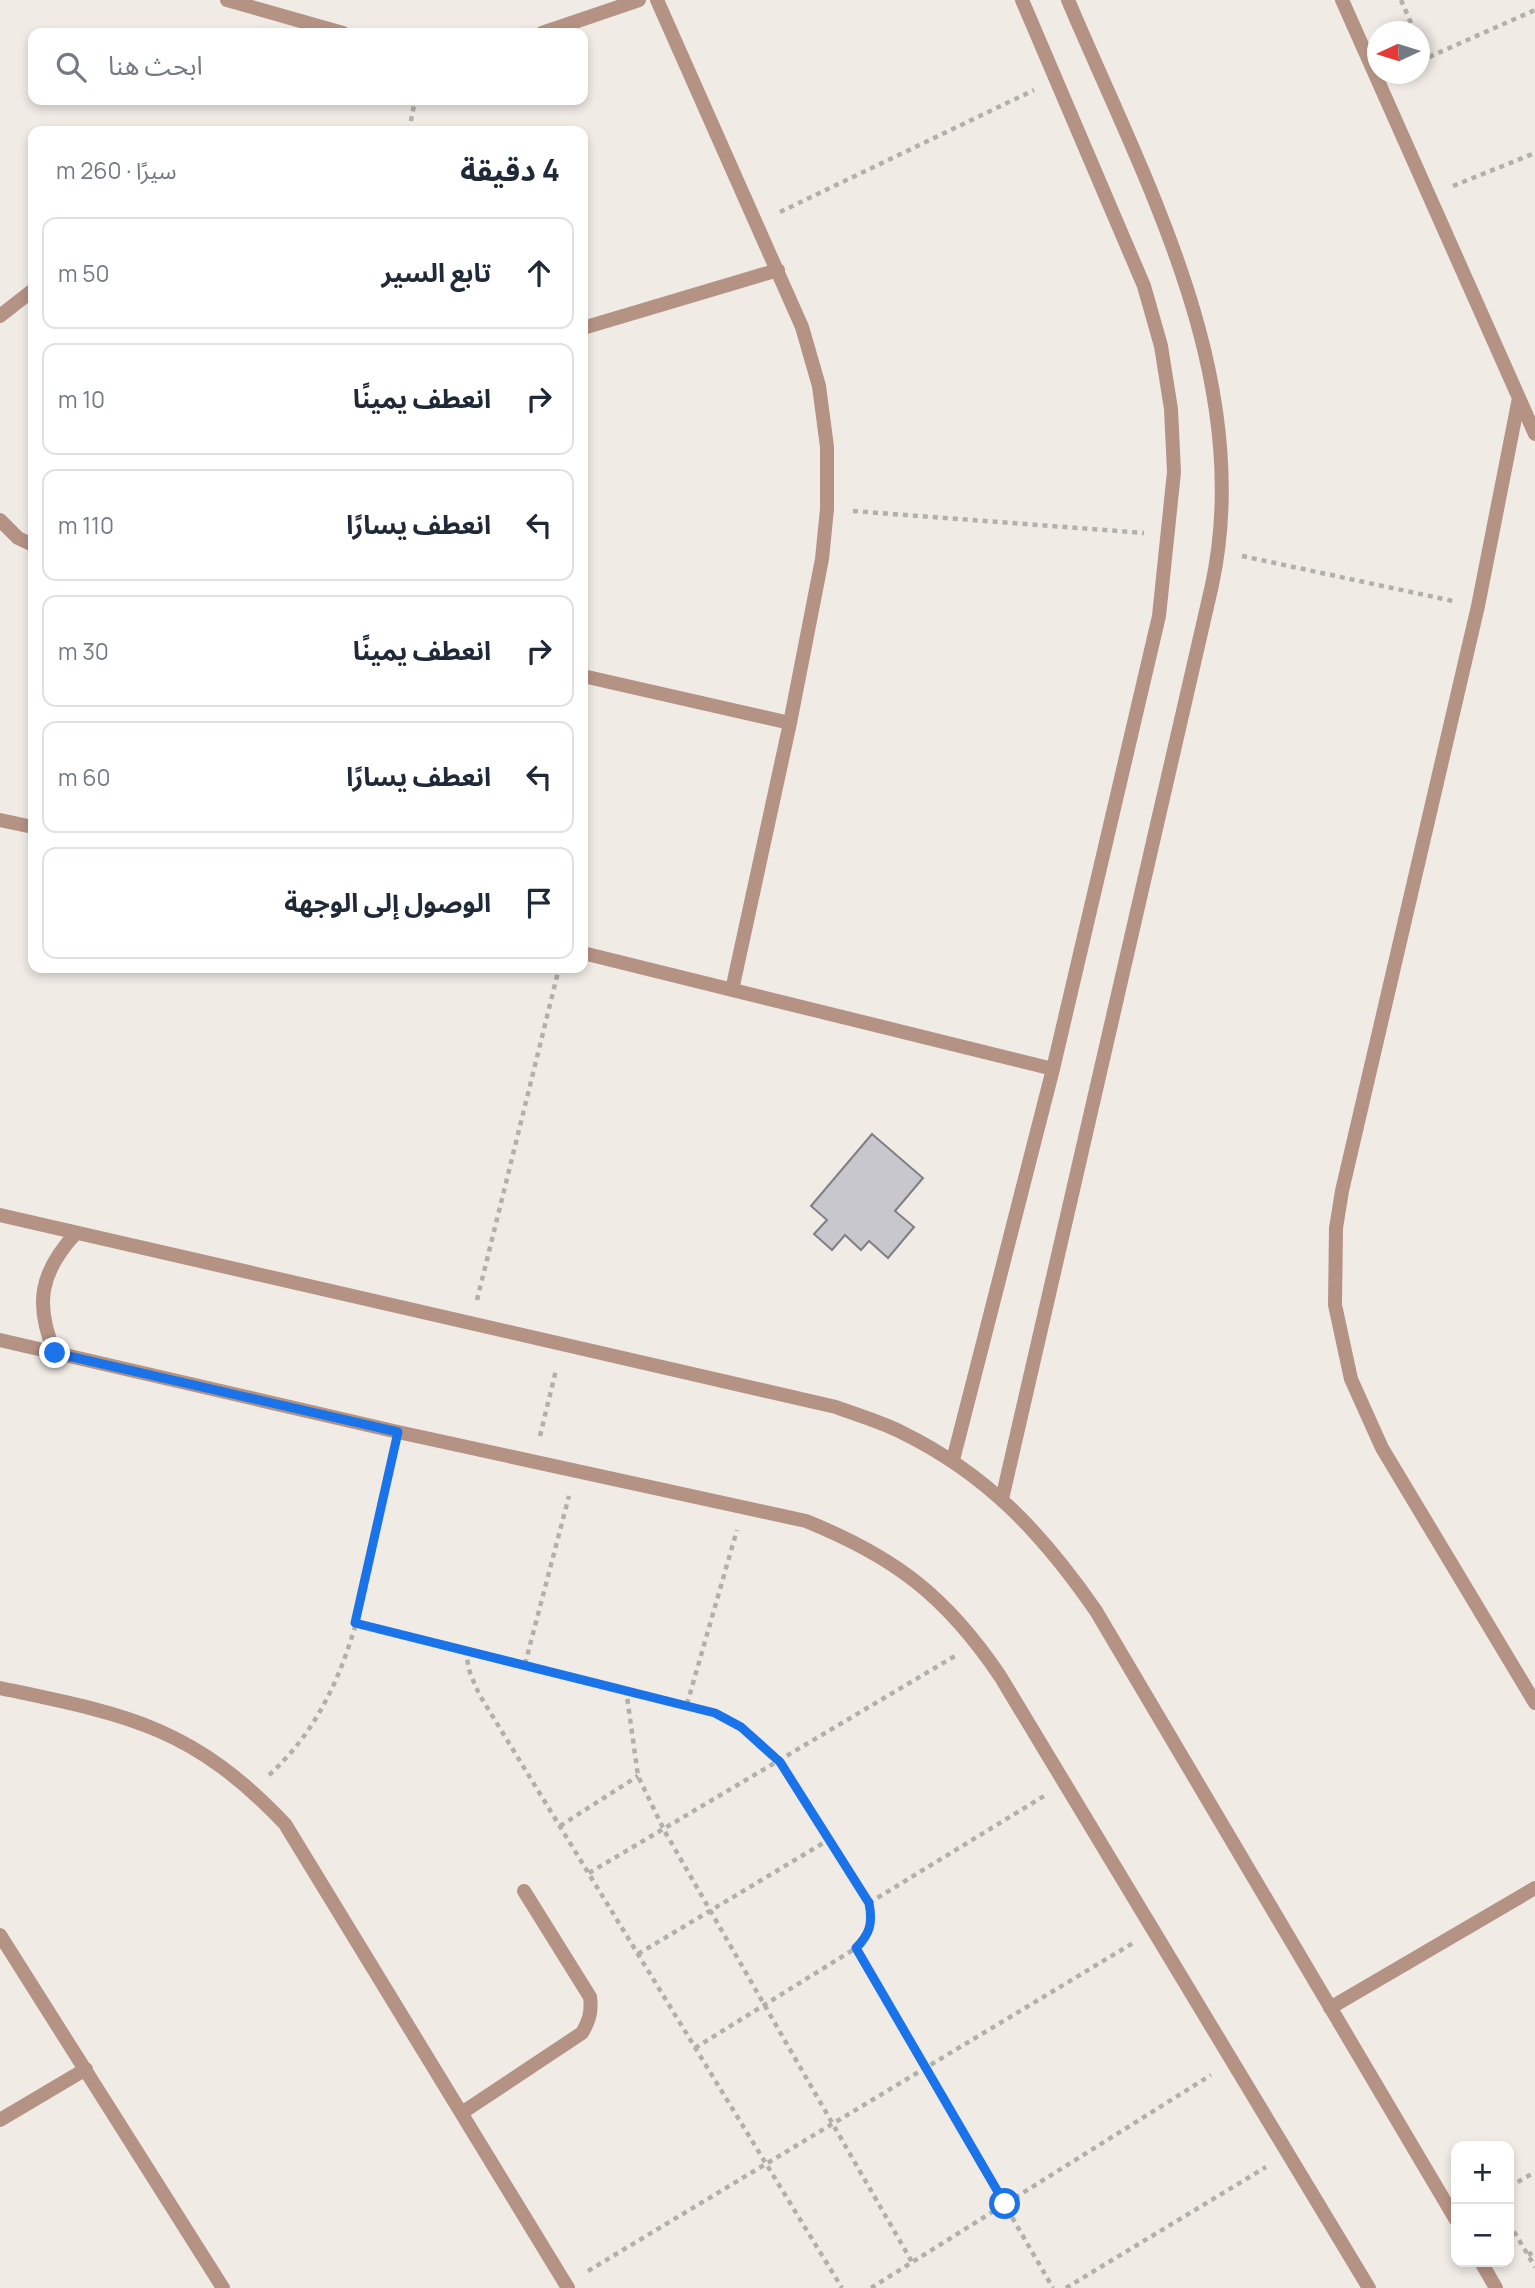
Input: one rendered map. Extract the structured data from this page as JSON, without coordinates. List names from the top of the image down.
{
  "north": "left",
  "page": {
    "search": "ابحث هنا",
    "heading": ["4 دقيقة", "سيرًا · 260 m"],
    "list": [
      ["تابع السير", "50 m"],
      ["انعطف يمينًا", "10 m"],
      ["انعطف يسارًا", "110 m"],
      ["انعطف يمينًا", "30 m"],
      ["انعطف يسارًا", "60 m"],
      "الوصول إلى الوجهة"
    ],
    "map_buttons": ["+", "−"]
  }
}
